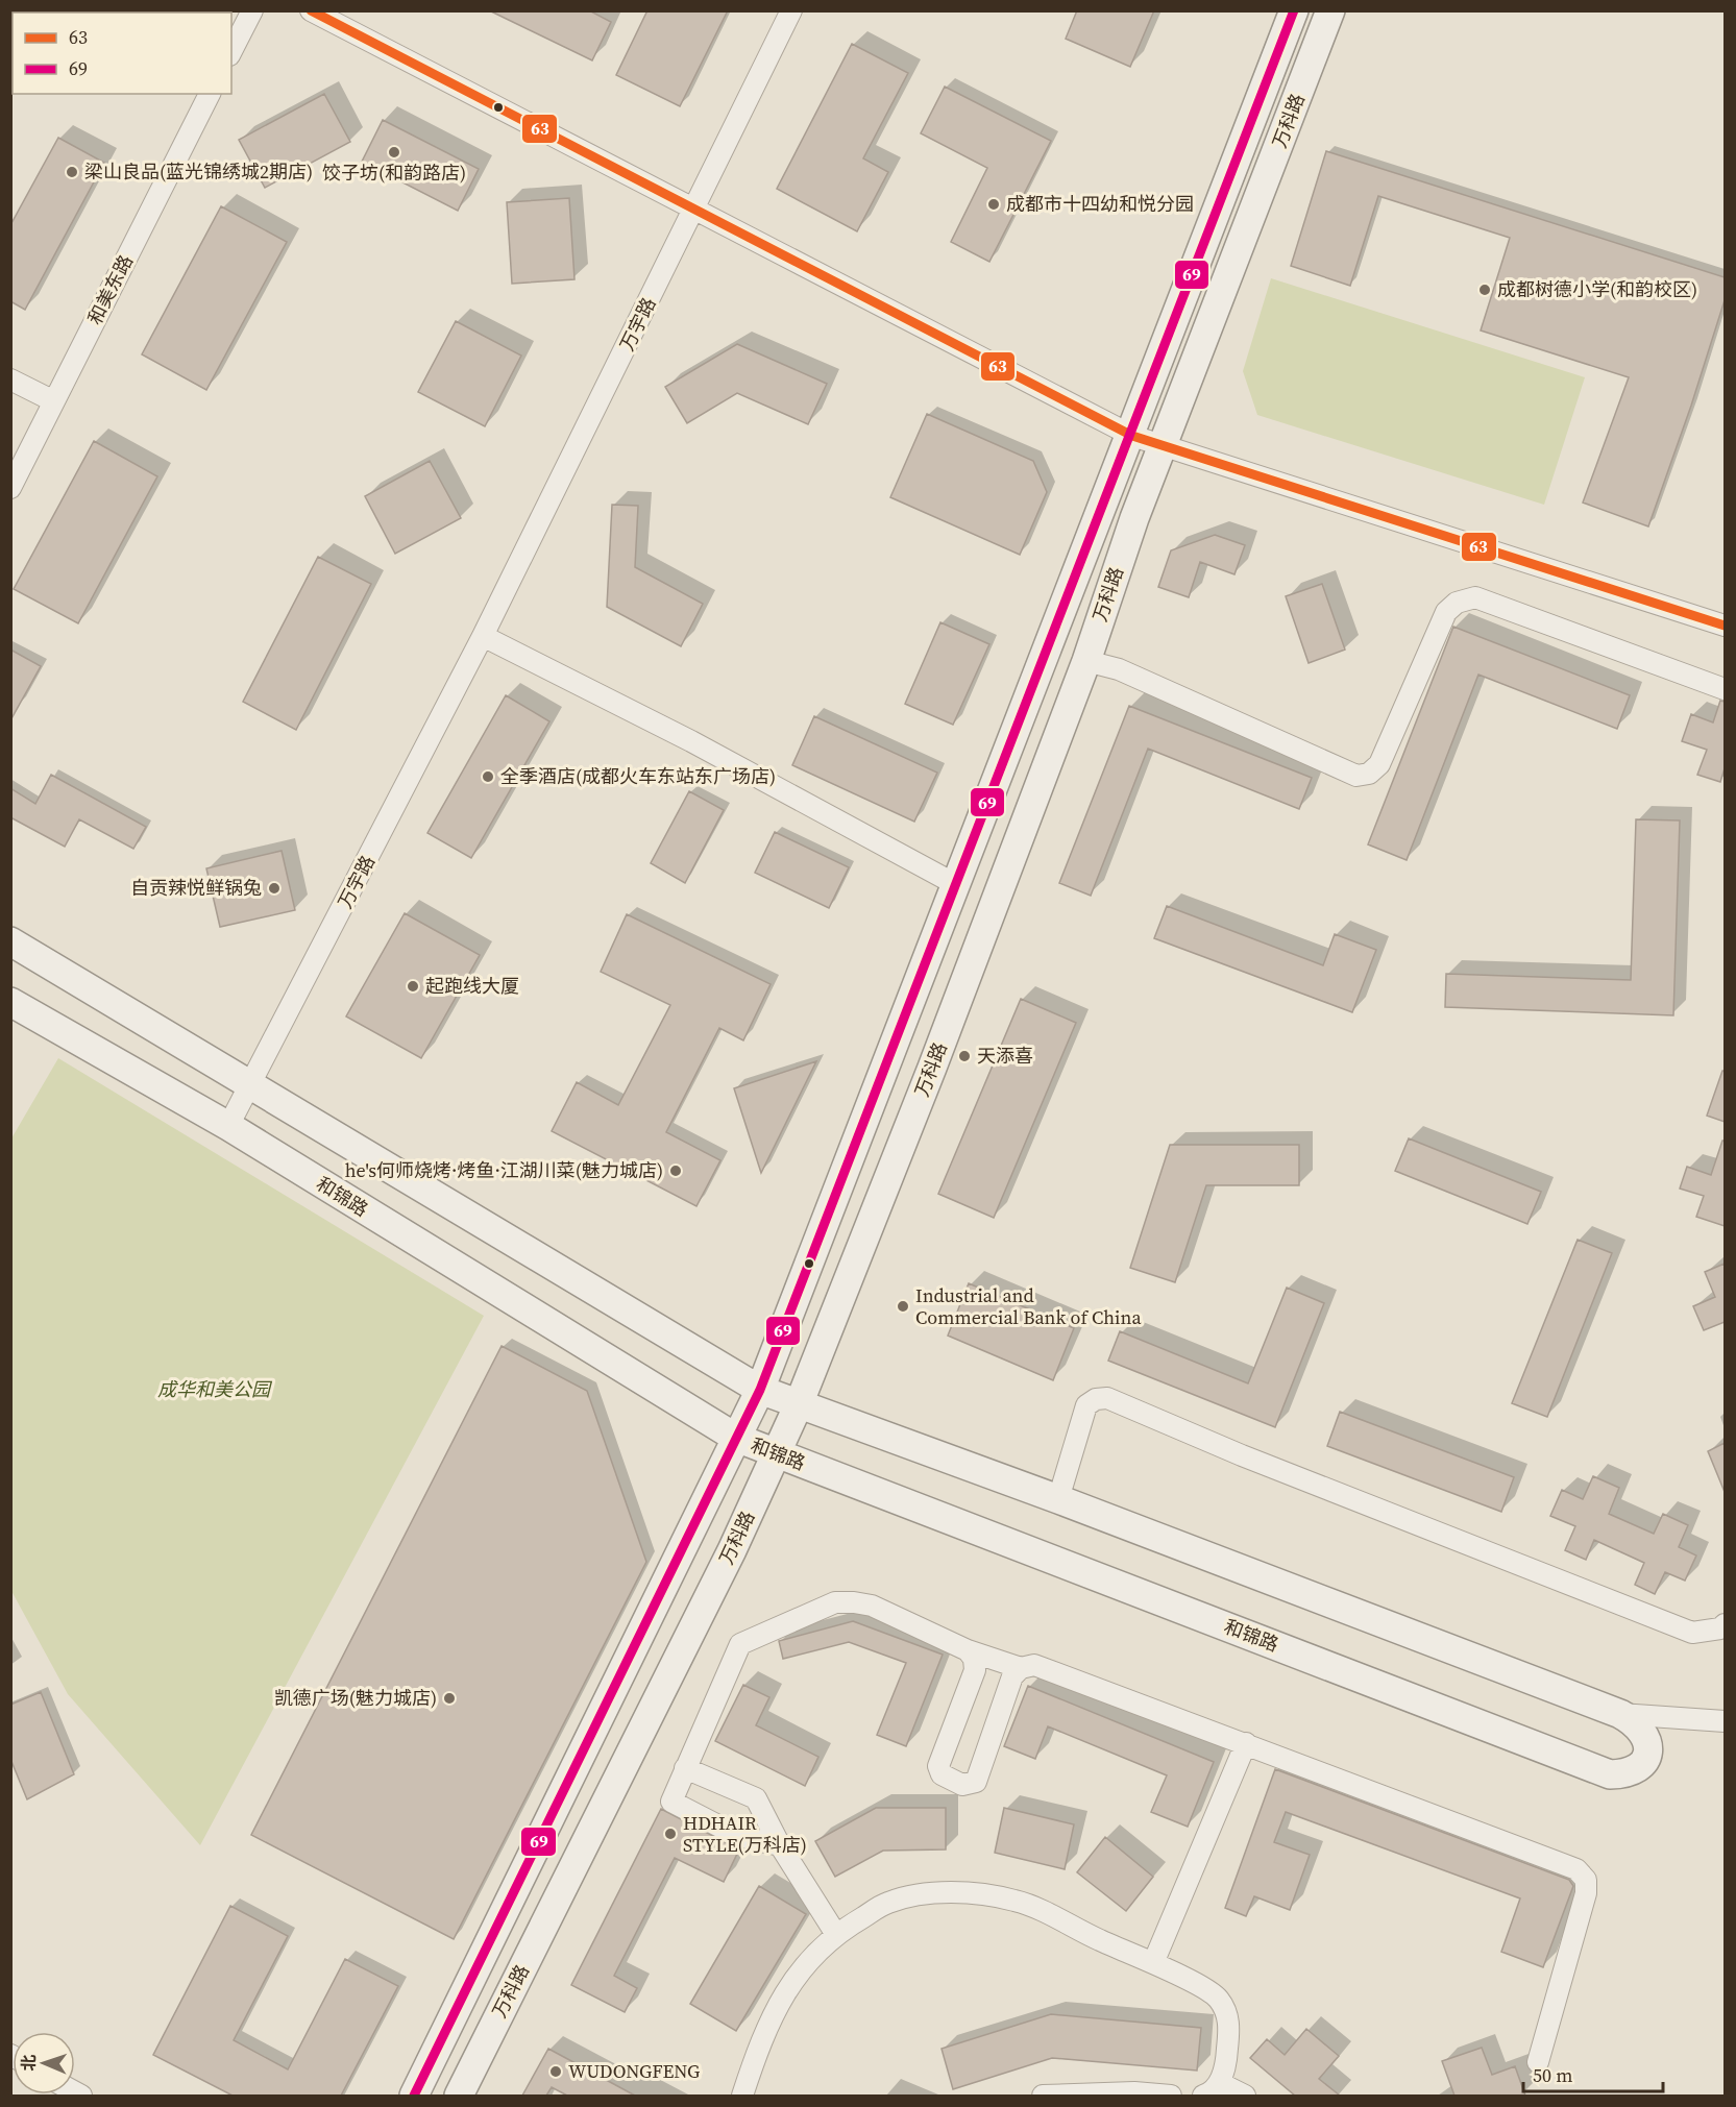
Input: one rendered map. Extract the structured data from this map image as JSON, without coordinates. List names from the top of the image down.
{
  "streets": {
    "main road": ["万科路", "和锦路"],
    "street": ["和美东路", "万宇路"]
  },
  "crossings": [
    ["万科路", "和锦路"],
    ["万宇路", "和锦路"]
  ],
  "parks": ["成华和美公园"],
  "places": [
    "饺子坊(和韵路店)",
    "梁山良品(蓝光锦绣城2期店)",
    "成都市十四幼和悦分园",
    "成都树德小学(和韵校区)",
    "全季酒店(成都火车东站东广场店)",
    "自贡辣悦鲜锅兔",
    "起跑线大厦",
    "天添喜",
    "he's何师烧烤·烤鱼·江湖川菜(魅力城店)",
    "Industrial and Commercial Bank of China",
    "凯德广场(魅力城店)",
    "HDHAIR STYLE(万科店)",
    "WUDONGFENG"
  ],
  "lines": ["transit line 63", "transit line 69"],
  "legend": ["63", "69"],
  "scale_bar": "50 m",
  "north": "left"
}
